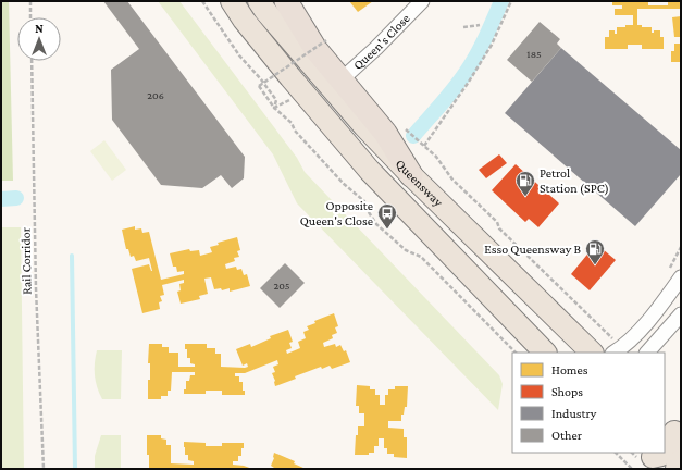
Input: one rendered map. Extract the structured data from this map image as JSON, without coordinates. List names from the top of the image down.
{
  "streets": {
    "main road": ["Queensway"],
    "street": ["Queen's Close"],
    "path": ["Rail Corridor"]
  },
  "places": {
    "fuel station": ["Petrol Station (SPC)", "Esso Queensway B"],
    "bus stop": ["Opposite Queen's Close"]
  },
  "house_numbers": ["185", "206", "205"],
  "legend": [
    "Homes",
    "Shops",
    "Industry",
    "Other"
  ],
  "north": "top"
}
